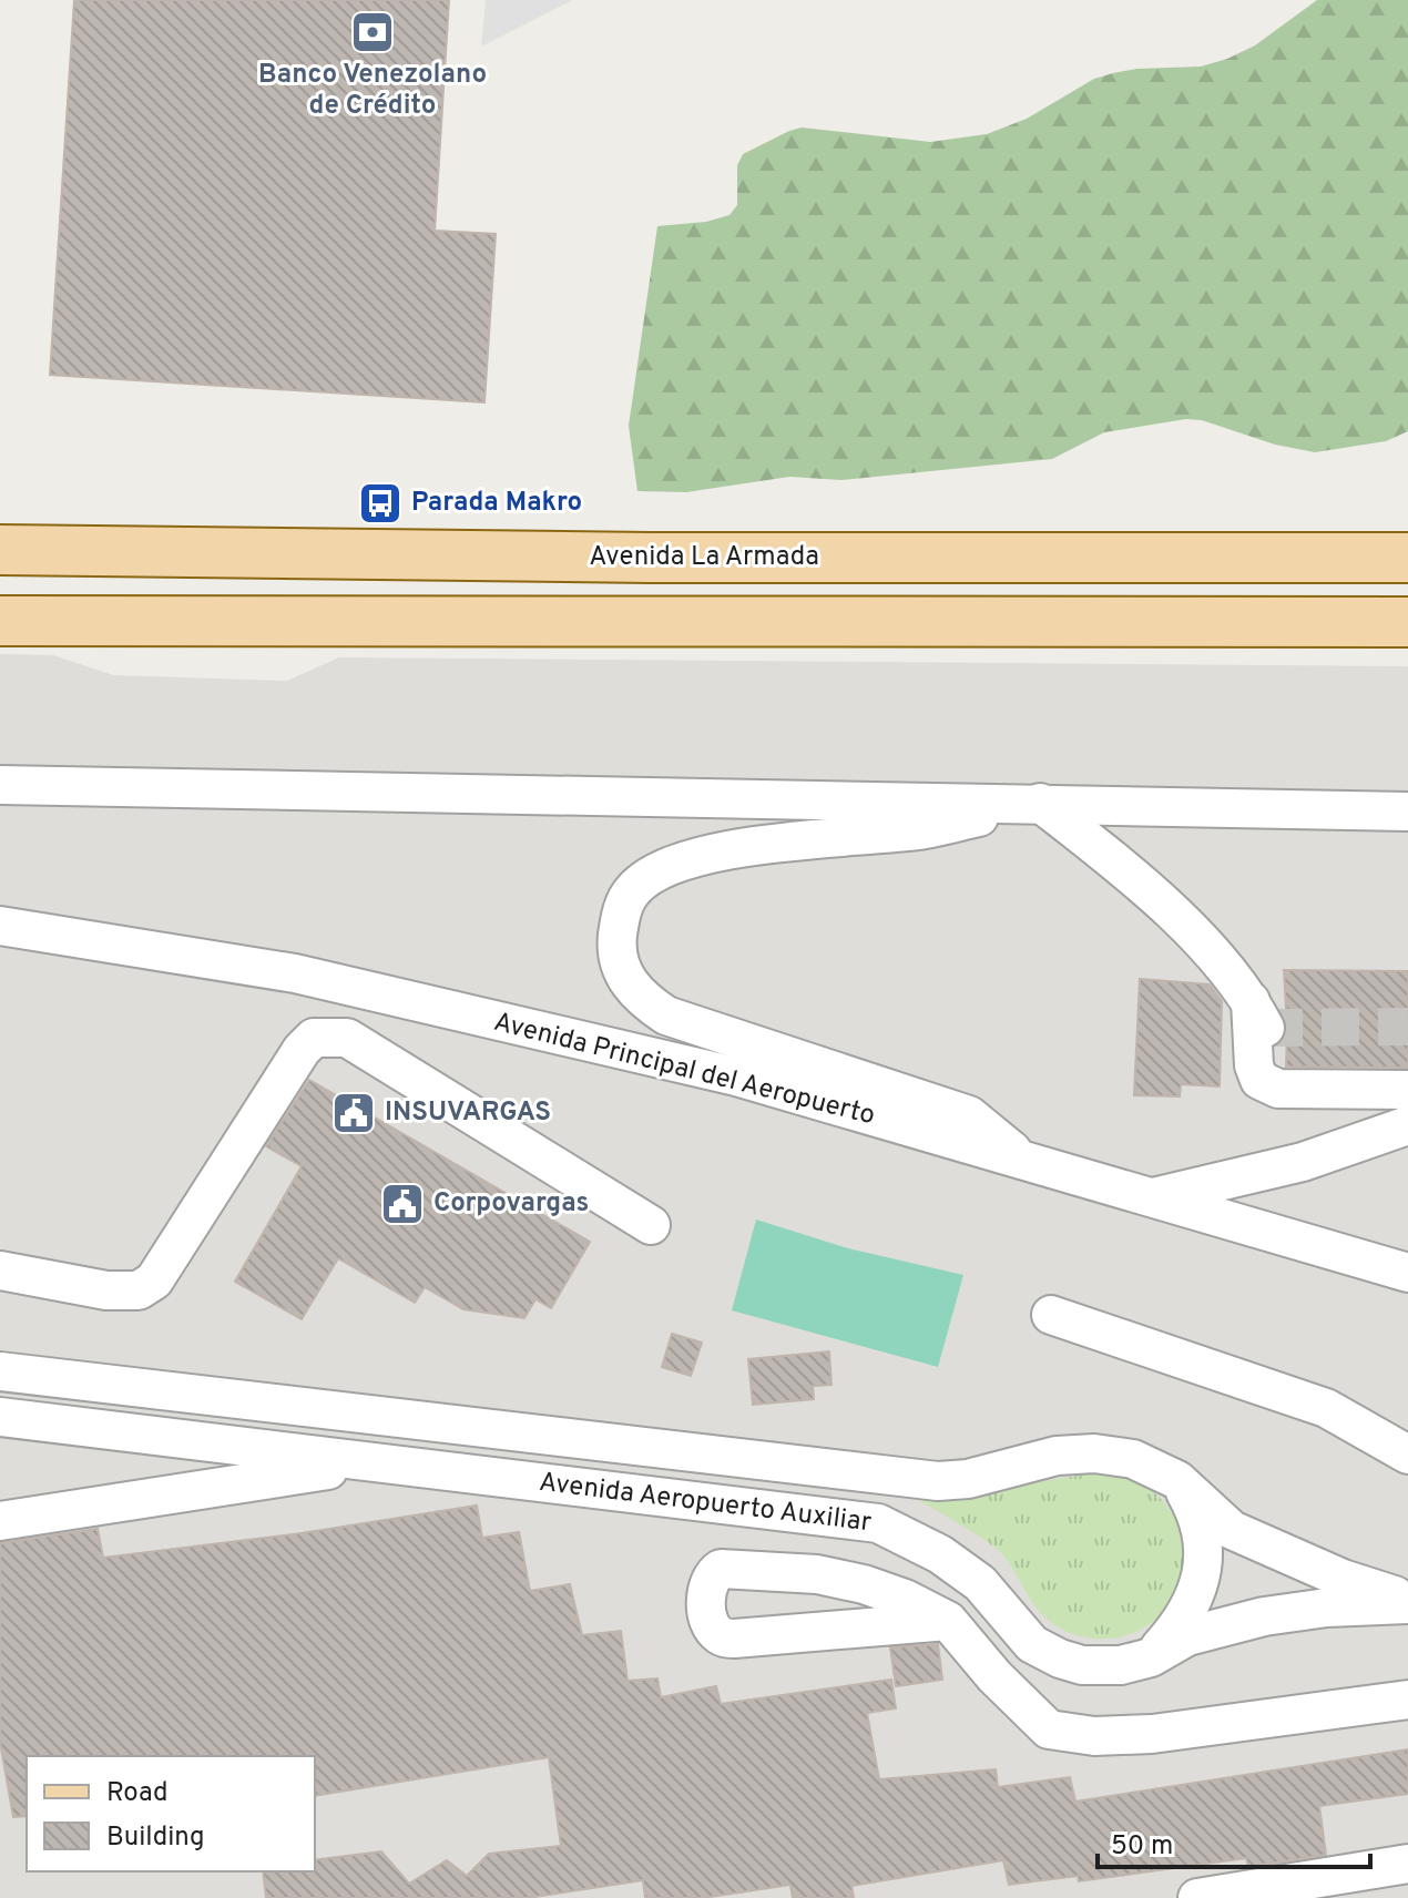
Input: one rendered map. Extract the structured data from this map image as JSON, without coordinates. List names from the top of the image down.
{
  "streets": {
    "main road": ["Avenida La Armada"],
    "lane": ["Avenida Principal del Aeropuerto", "Avenida Aeropuerto Auxiliar"]
  },
  "places": {
    "bank": ["Banco Venezolano de Crédito"],
    "bus stop": ["Parada Makro"],
    "public building": ["INSUVARGAS", "Corpovargas"]
  },
  "legend": ["Road", "Building"],
  "scale_bar": "50 m"
}
